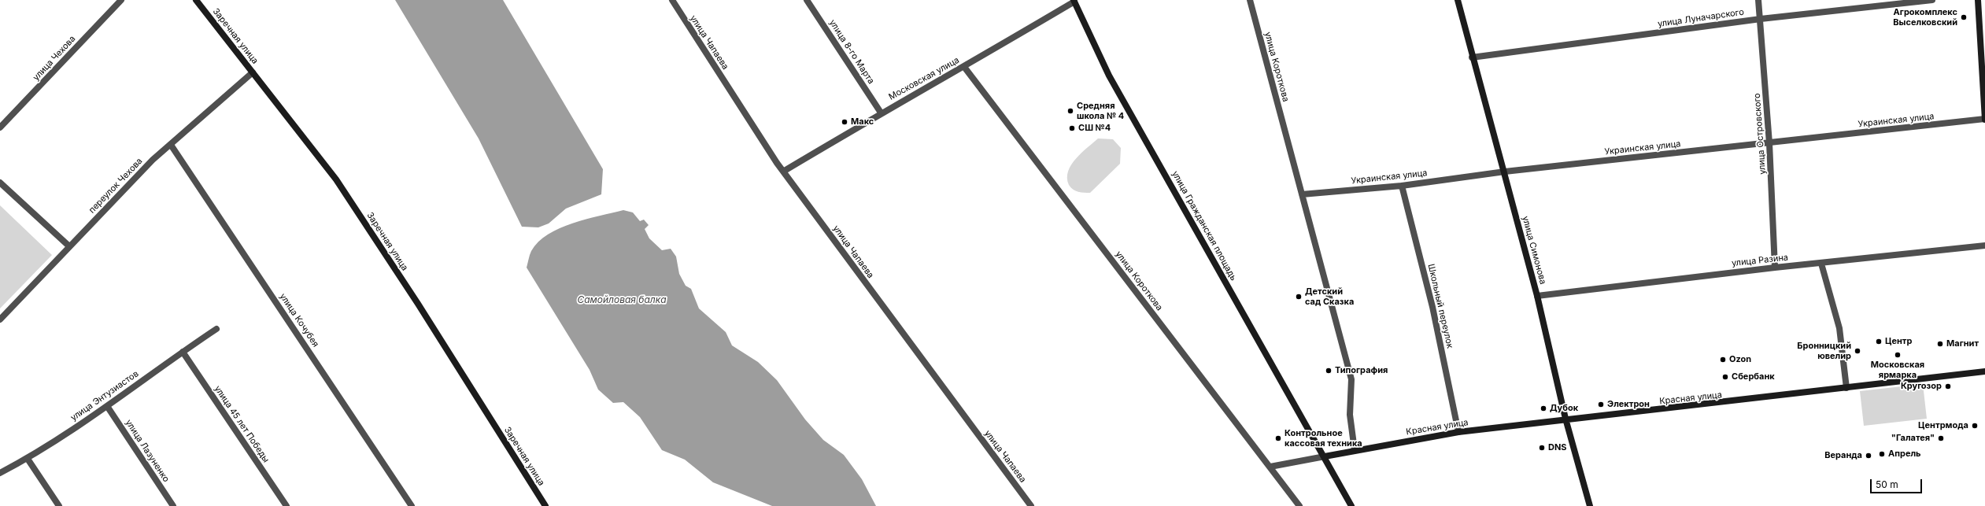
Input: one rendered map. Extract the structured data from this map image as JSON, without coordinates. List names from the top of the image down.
{
  "streets": {
    "street": [
      "улица Луначарского",
      "Заречная улица",
      "улица Чапаева",
      "улица 8-го Марта",
      "улица Чехова",
      "улица Короткова",
      "Московская улица",
      "Украинская улица",
      "улица Островского",
      "переулок Чехова",
      "улица Гражданская площадь",
      "улица Симонова",
      "улица Разина",
      "Школьный переулок",
      "улица Кочубея",
      "улица Энтузиастов",
      "Красная улица",
      "улица 45 лет Победы",
      "улица Лазуненко"
    ]
  },
  "crossings": [
    ["улица Луначарского", "улица Островского"],
    ["улица Луначарского", "улица Симонова"],
    ["Заречная улица", "переулок Чехова"],
    ["улица Чапаева", "Московская улица"],
    ["улица 8-го Марта", "Московская улица"],
    ["улица Короткова", "Московская улица"],
    ["улица Короткова", "Украинская улица"],
    ["улица Короткова", "Красная улица"],
    ["Московская улица", "улица Гражданская площадь"],
    ["Украинская улица", "улица Островского"],
    ["Украинская улица", "улица Симонова"],
    ["Украинская улица", "Школьный переулок"],
    ["улица Островского", "улица Разина"],
    ["переулок Чехова", "улица Кочубея"],
    ["улица Гражданская площадь", "Красная улица"],
    ["улица Симонова", "улица Разина"],
    ["улица Симонова", "Красная улица"],
    ["Школьный переулок", "Красная улица"],
    ["улица Энтузиастов", "улица 45 лет Победы"],
    ["улица Энтузиастов", "улица Лазуненко"]
  ],
  "water": ["Самойловая балка"],
  "places": [
    "Агрокомплекс Выселковский",
    "Средняя школа № 4",
    "Макс",
    "СШ №4",
    "Детский сад Сказка",
    "Центр",
    "Магнит",
    "Бронницкий ювелир",
    "Московская ярмарка",
    "Ozon",
    "Типография",
    "Сбербанк",
    "Кругозор",
    "Электрон",
    "Дубок",
    "Центрмода",
    "Контрольное кассовая техника",
    "\"Галатея\"",
    "DNS",
    "Апрель",
    "Веранда"
  ],
  "scale_bar": "50 m"
}
